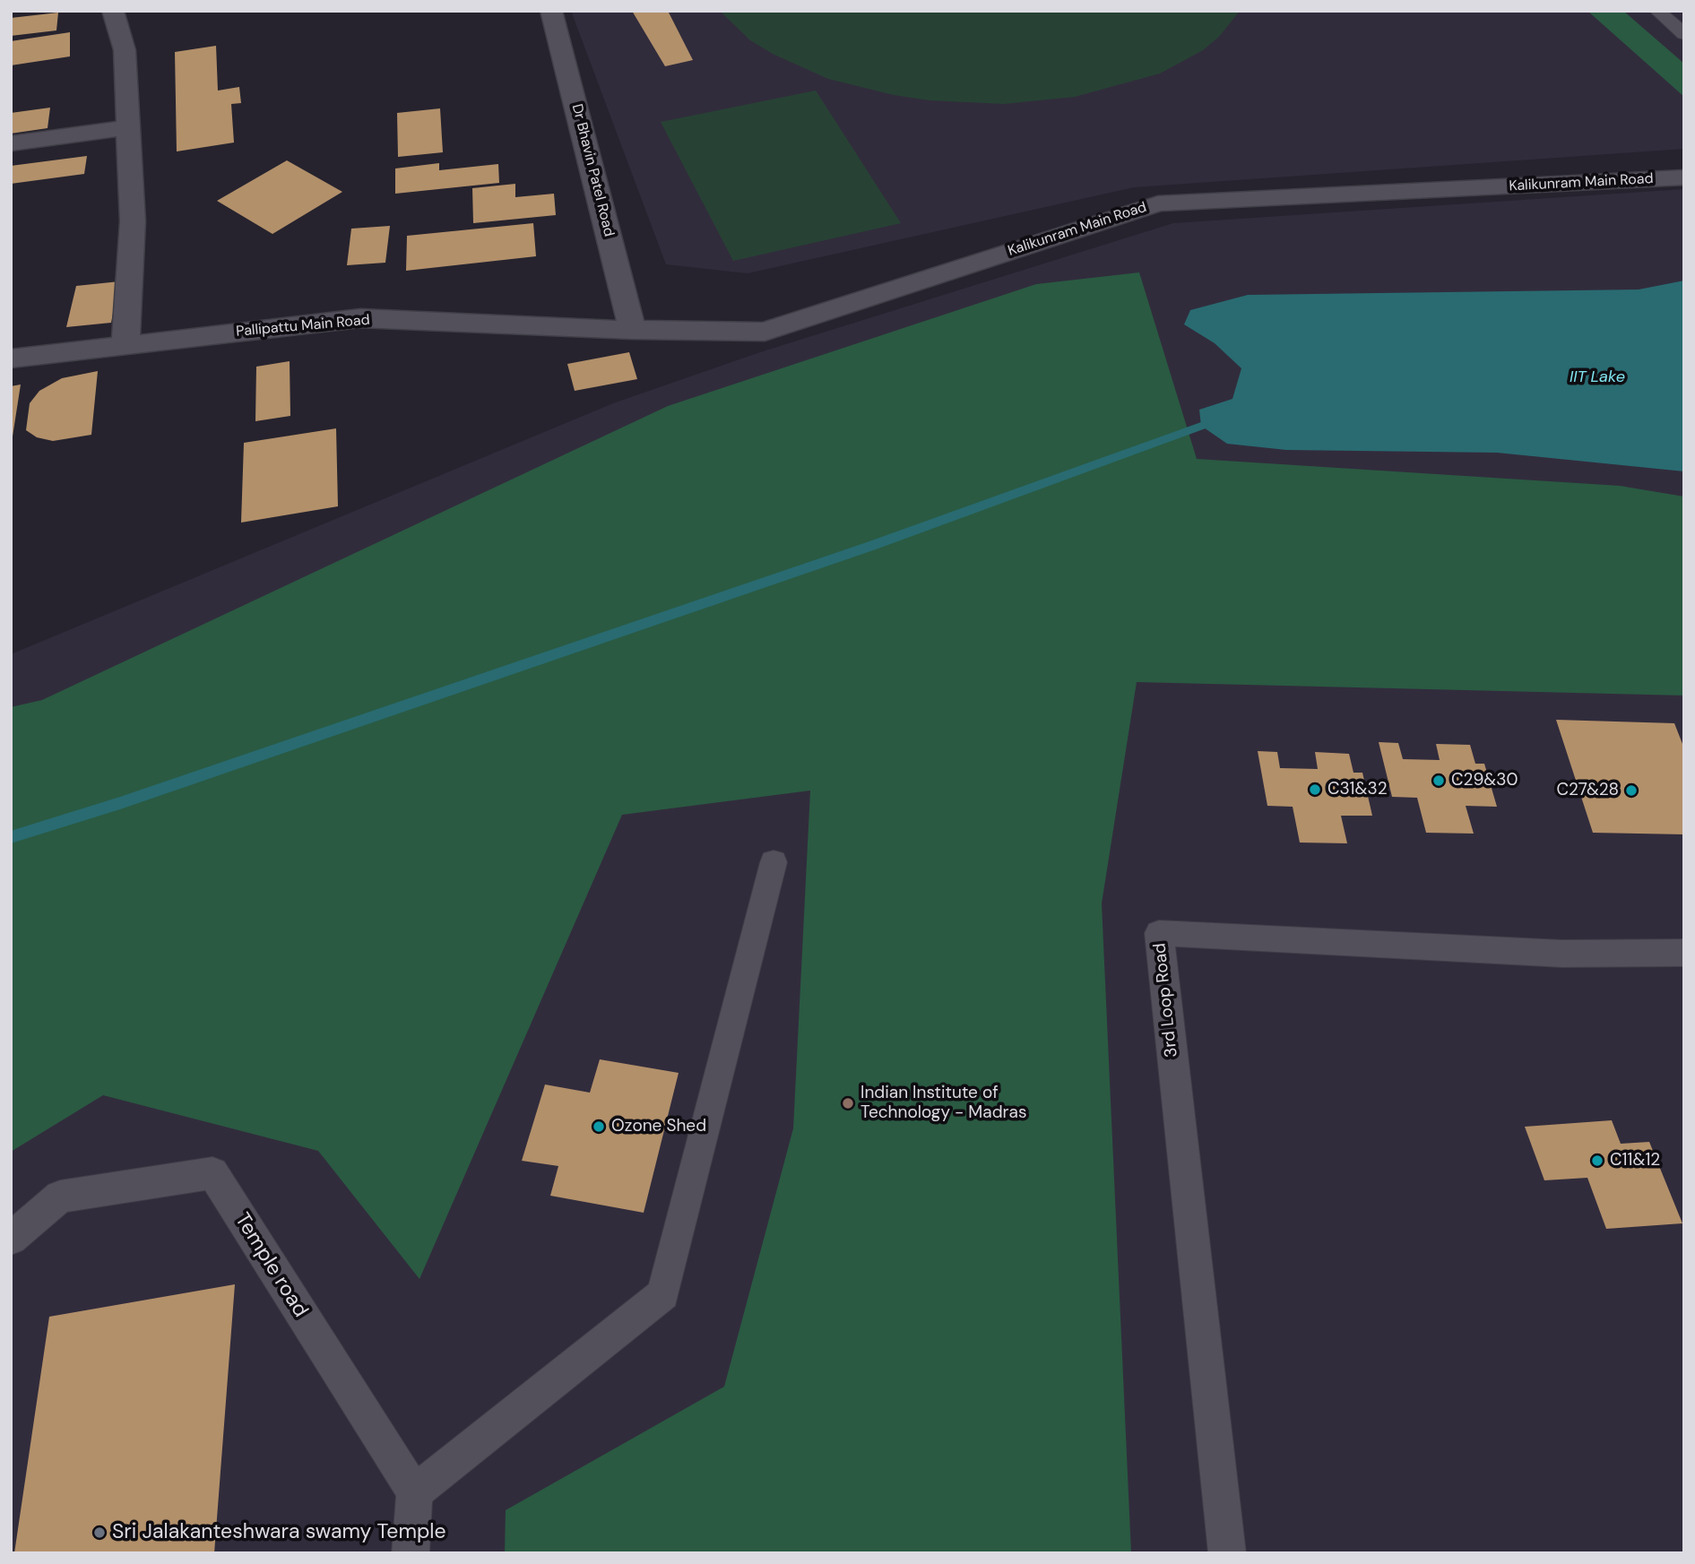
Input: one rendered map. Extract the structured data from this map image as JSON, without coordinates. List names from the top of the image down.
{
  "streets": {
    "street": ["Dr Bhavin Patel Road", "Kalikunram Main Road", "Pallipattu Main Road"],
    "lane": ["3rd Loop Road", "Temple road"]
  },
  "crossings": [
    ["Dr Bhavin Patel Road", "Kalikunram Main Road"],
    ["Dr Bhavin Patel Road", "Pallipattu Main Road"],
    ["Kalikunram Main Road", "Pallipattu Main Road"]
  ],
  "water": ["IIT Lake"],
  "places": [
    "C29&30",
    "C31&32",
    "C27&28",
    "Indian Institute of Technology - Madras",
    "Ozone Shed",
    "C11&12",
    "Sri Jalakanteshwara swamy Temple"
  ]
}
